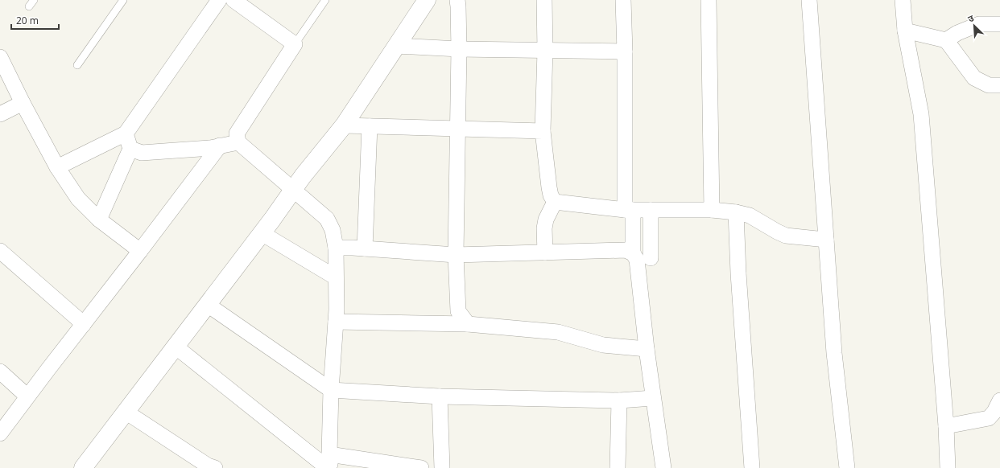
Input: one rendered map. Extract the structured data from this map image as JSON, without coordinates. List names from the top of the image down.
{
  "scale_bar": "20 m",
  "north": "top left"
}
